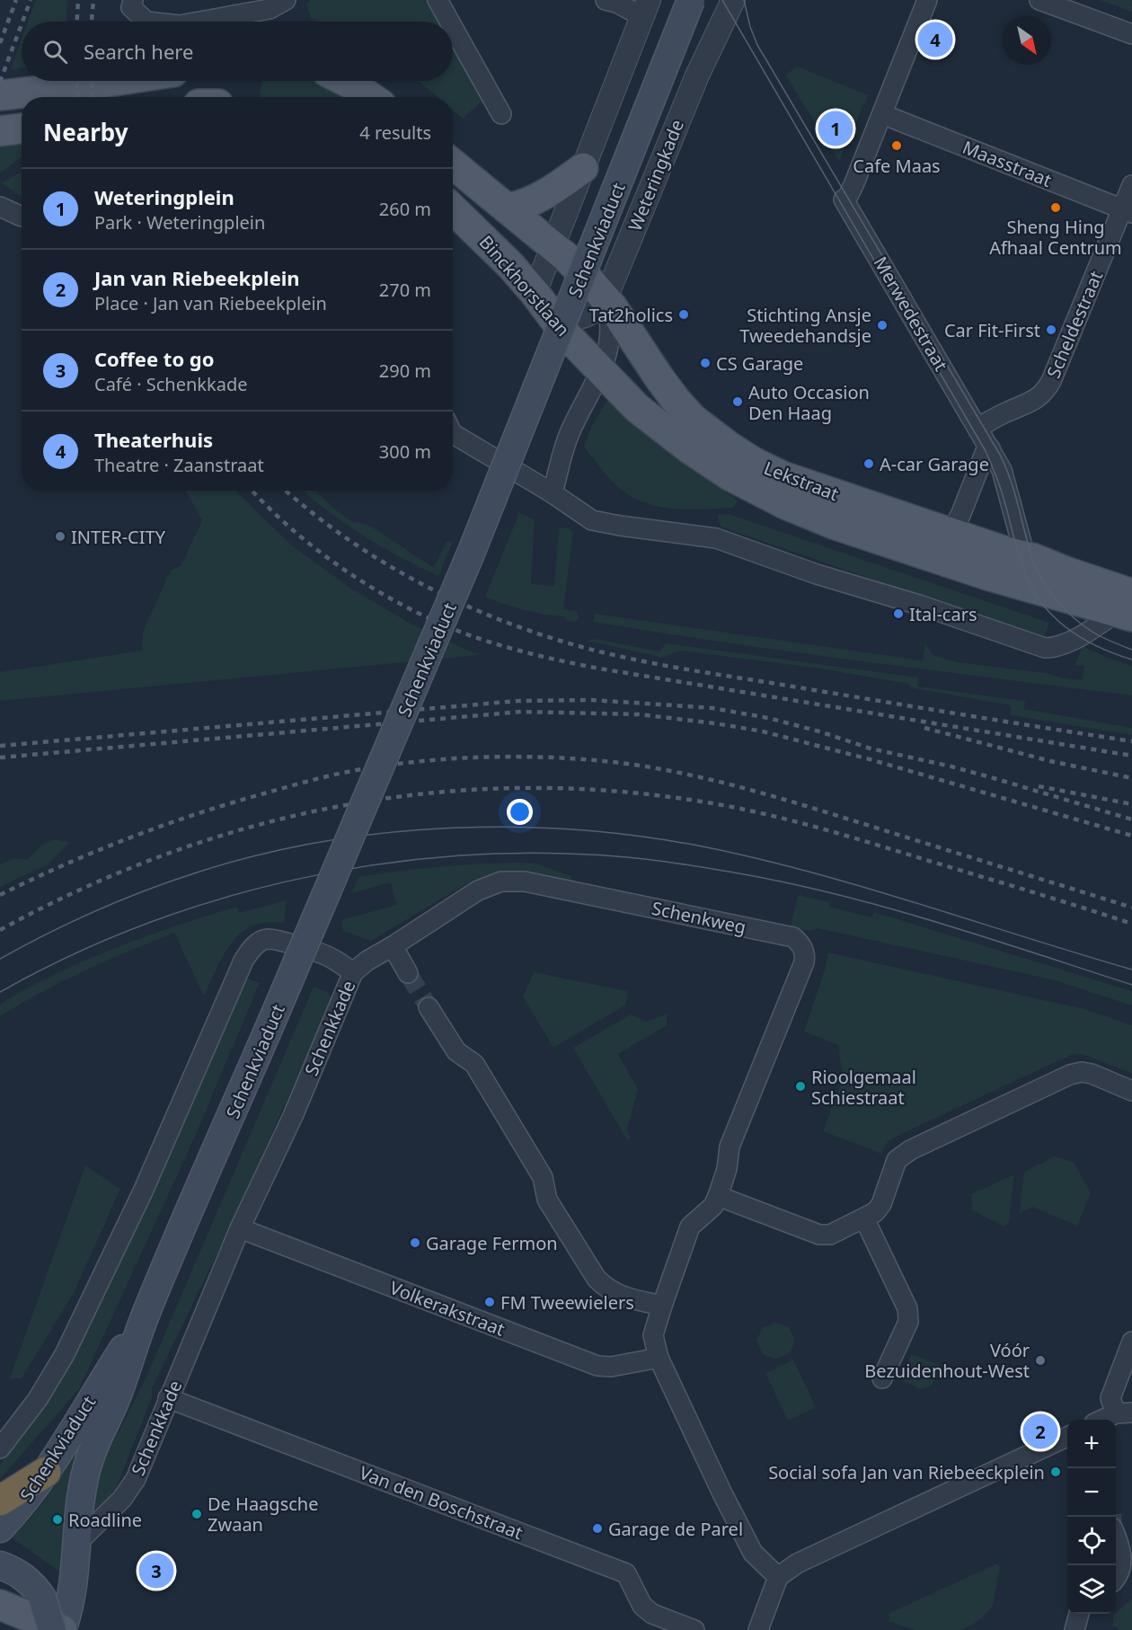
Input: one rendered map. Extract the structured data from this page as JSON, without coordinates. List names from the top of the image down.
{
  "streets": {
    "main road": ["Schenkviaduct", "Binckhorstlaan", "Lekstraat"],
    "street": [
      "Maasstraat",
      "Weteringkade",
      "Merwedestraat",
      "Scheldestraat",
      "Schenkweg",
      "Schenkkade",
      "Volkerakstraat",
      "Van den Boschstraat"
    ]
  },
  "crossings": [
    ["Maasstraat", "Merwedestraat"],
    ["Maasstraat", "Scheldestraat"],
    ["Weteringkade", "Binckhorstlaan"],
    ["Weteringkade", "Lekstraat"],
    ["Schenkviaduct", "Schenkkade"],
    ["Binckhorstlaan", "Lekstraat"],
    ["Merwedestraat", "Scheldestraat"],
    ["Merwedestraat", "Lekstraat"],
    ["Schenkweg", "Schenkkade"],
    ["Schenkkade", "Volkerakstraat"],
    ["Schenkkade", "Van den Boschstraat"]
  ],
  "places": [
    "Cafe Maas",
    "Sheng Hing Afhaal Centrum",
    "Tat2holics",
    "Stichting Ansje Tweedehandsje",
    "Car Fit-First",
    "CS Garage",
    "Auto Occasion Den Haag",
    "A-car Garage",
    "INTER-CITY",
    "Ital-cars",
    "Rioolgemaal Schiestraat",
    "Garage Fermon",
    "FM Tweewielers",
    "Vóór Bezuidenhout-West",
    "Social sofa Jan van Riebeeckplein",
    "De Haagsche Zwaan",
    "Roadline",
    "Garage de Parel"
  ],
  "north": "bottom right",
  "page": {
    "pins": [
      "4",
      "1",
      "2",
      "3"
    ],
    "search": "Search here",
    "heading": ["Nearby", "4 results"],
    "list": [
      {
        "mark": "1",
        "name": "Weteringplein",
        "note": "Park · Weteringplein",
        "value": "260 m"
      },
      {
        "mark": "2",
        "name": "Jan van Riebeekplein",
        "note": "Place · Jan van Riebeekplein",
        "value": "270 m"
      },
      {
        "mark": "3",
        "name": "Coffee to go",
        "note": "Café · Schenkkade",
        "value": "290 m"
      },
      {
        "mark": "4",
        "name": "Theaterhuis",
        "note": "Theatre · Zaanstraat",
        "value": "300 m"
      }
    ],
    "map_buttons": ["+", "−"]
  }
}
